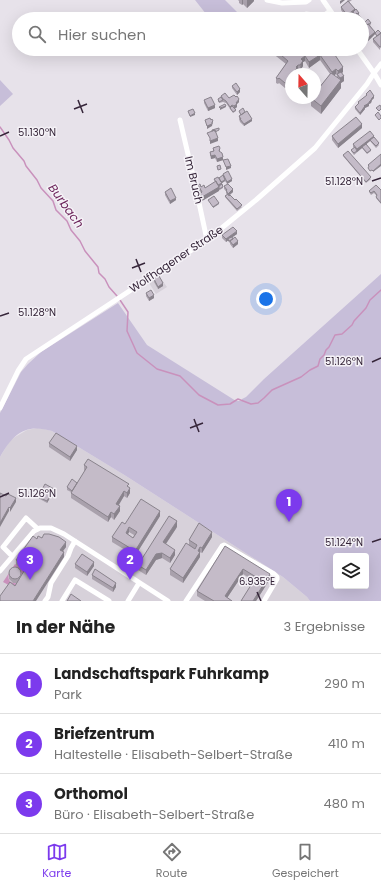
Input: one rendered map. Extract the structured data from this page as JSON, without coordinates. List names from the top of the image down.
{
  "streets": {
    "street": ["Im Bruch", "Wolfhagener Straße"]
  },
  "crossings": [
    ["Im Bruch", "Wolfhagener Straße"]
  ],
  "water": ["Burbach"],
  "north": "top",
  "page": {
    "search": "Hier suchen",
    "pins": ["1", "2", "3"],
    "heading": ["In der Nähe", "3 Ergebnisse"],
    "list": [
      {
        "mark": "1",
        "name": "Landschaftspark Fuhrkamp",
        "note": "Park",
        "value": "290 m"
      },
      {
        "mark": "2",
        "name": "Briefzentrum",
        "note": "Haltestelle · Elisabeth-Selbert-Straße",
        "value": "410 m"
      },
      {
        "mark": "3",
        "name": "Orthomol",
        "note": "Büro · Elisabeth-Selbert-Straße",
        "value": "480 m"
      }
    ],
    "nav": ["Karte", "Route", "Gespeichert"]
  },
  "coordinates": [
    "51.130°N",
    "51.128°N",
    "51.126°N",
    "51.124°N",
    "6.935°E"
  ]
}
